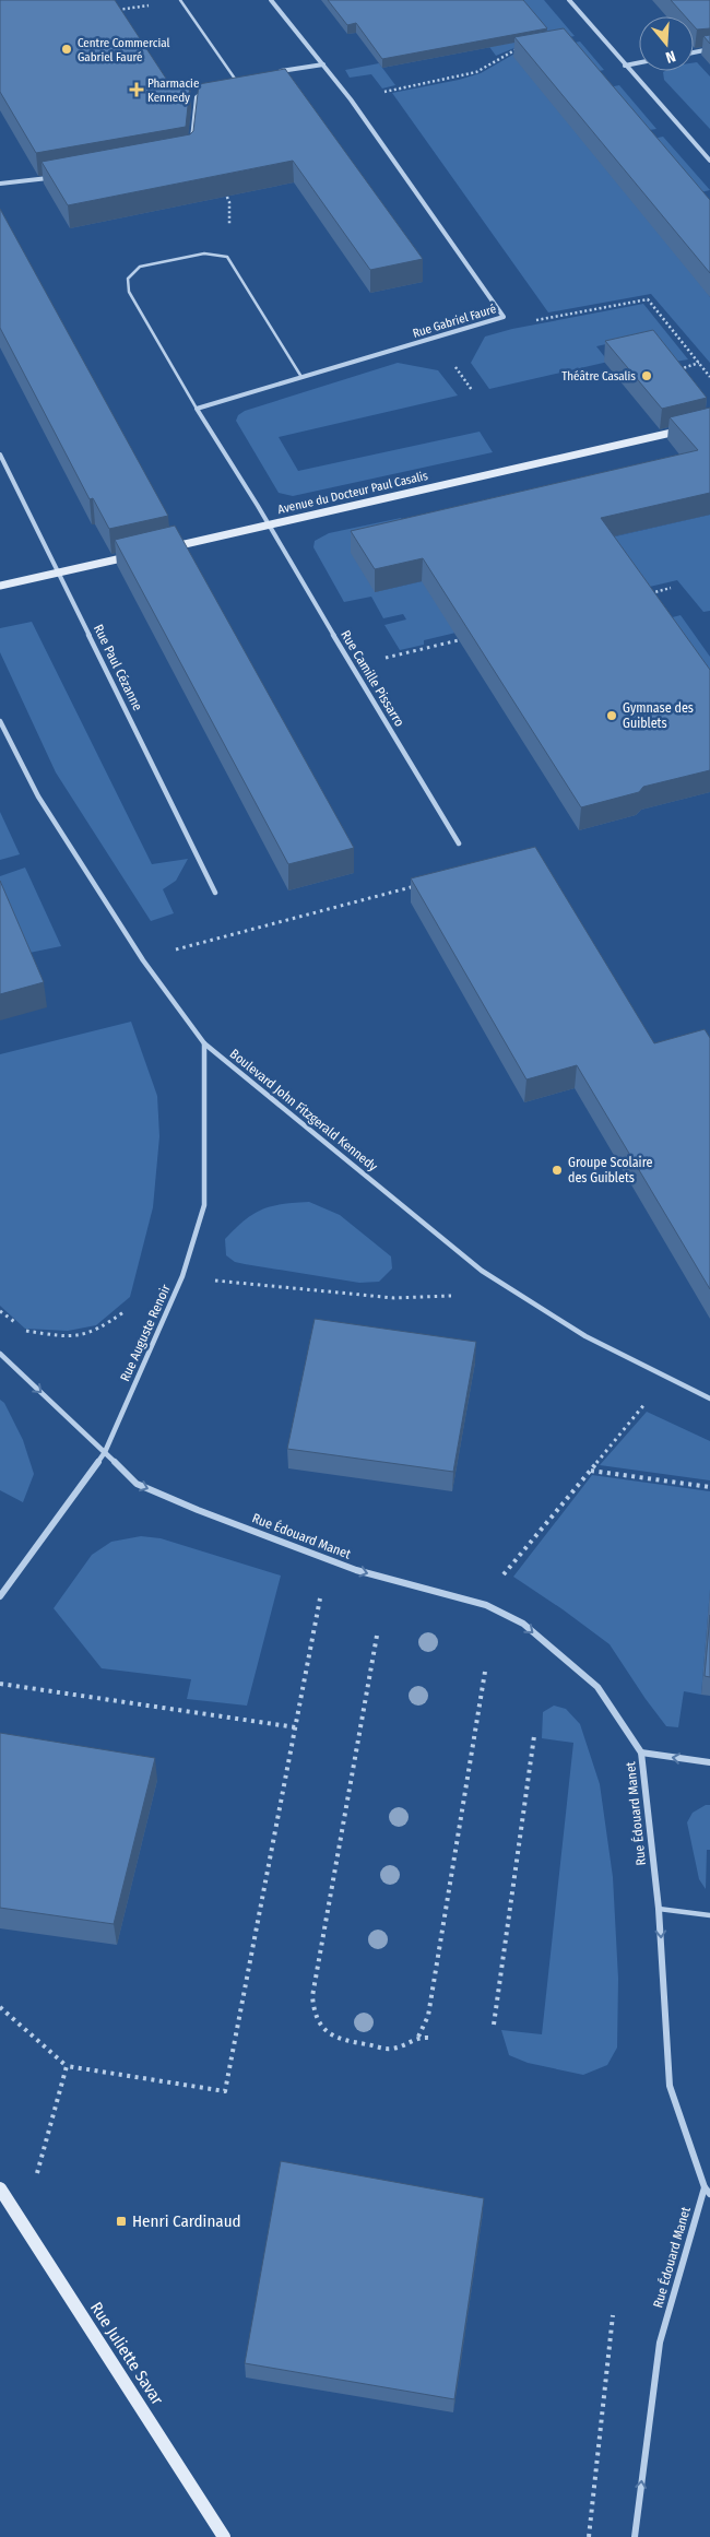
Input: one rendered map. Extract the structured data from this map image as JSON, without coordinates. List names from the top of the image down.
{
  "streets": {
    "street": [
      "Rue Gabriel Fauré",
      "Avenue du Docteur Paul Casalis",
      "Rue Paul Cézanne",
      "Rue Camille Pissarro",
      "Boulevard John Fitzgerald Kennedy",
      "Rue Auguste Renoir",
      "Rue Édouard Manet",
      "Rue Juliette Savar"
    ]
  },
  "crossings": [
    ["Avenue du Docteur Paul Casalis", "Rue Camille Pissarro"],
    ["Boulevard John Fitzgerald Kennedy", "Rue Auguste Renoir"],
    ["Rue Auguste Renoir", "Rue Édouard Manet"]
  ],
  "places": {
    "other": [
      "Centre Commercial Gabriel Fauré",
      "Théâtre Casalis",
      "Gymnase des Guiblets",
      "Groupe Scolaire des Guiblets"
    ],
    "health": ["Pharmacie Kennedy"],
    "transit": ["Henri Cardinaud"]
  },
  "north": "bottom"
}
